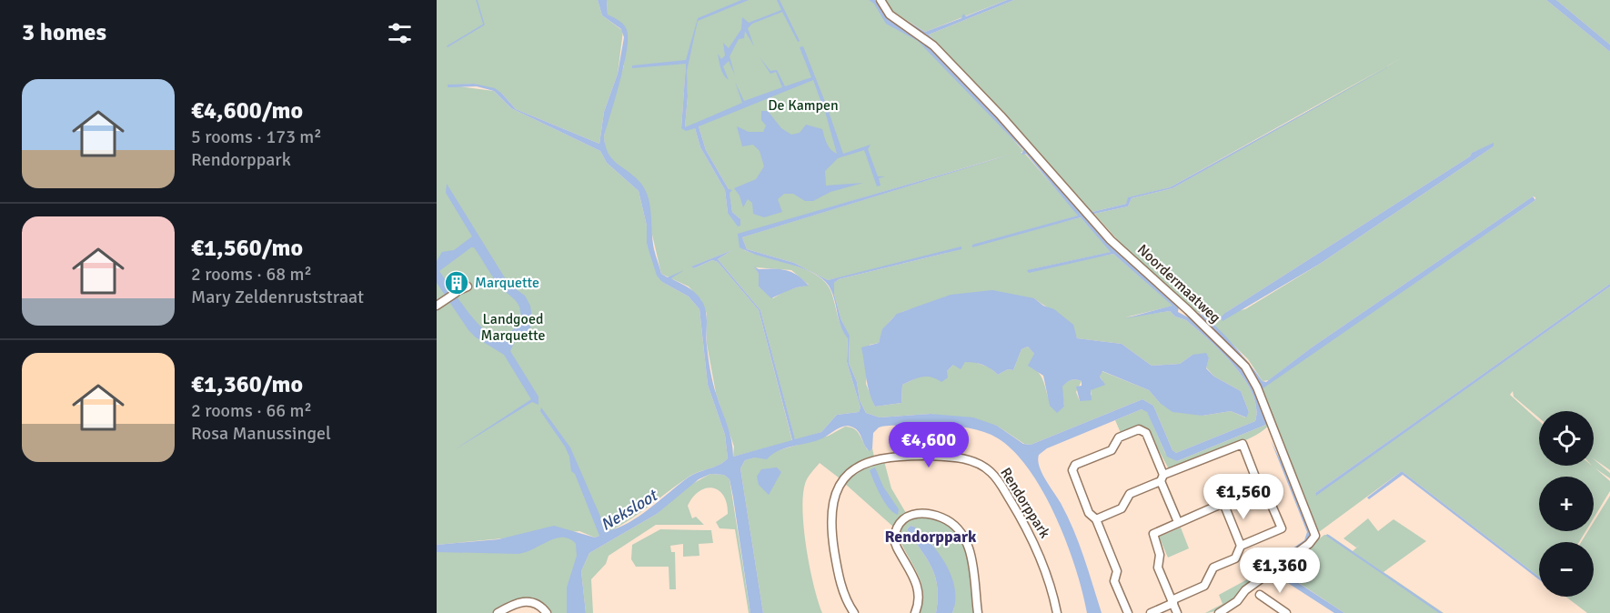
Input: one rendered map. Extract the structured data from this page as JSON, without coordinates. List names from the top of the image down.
{
  "streets": {
    "street": ["Noordermaatweg", "Rendorppark"]
  },
  "districts": ["Rendorppark"],
  "water": ["Neksloot"],
  "parks": ["De Kampen", "Landgoed Marquette"],
  "places": {
    "building": ["Marquette"]
  },
  "page": {
    "heading": "3 homes",
    "list": [
      {
        "name": "€4,600/mo",
        "note": "5 rooms · 173 m² · Rendorppark"
      },
      {
        "name": "€1,560/mo",
        "note": "2 rooms · 68 m² · Mary Zeldenruststraat"
      },
      {
        "name": "€1,360/mo",
        "note": "2 rooms · 66 m² · Rosa Manussingel"
      }
    ],
    "map_buttons": ["+", "−"],
    "price": ["€4,600", "€1,560", "€1,360"]
  }
}
